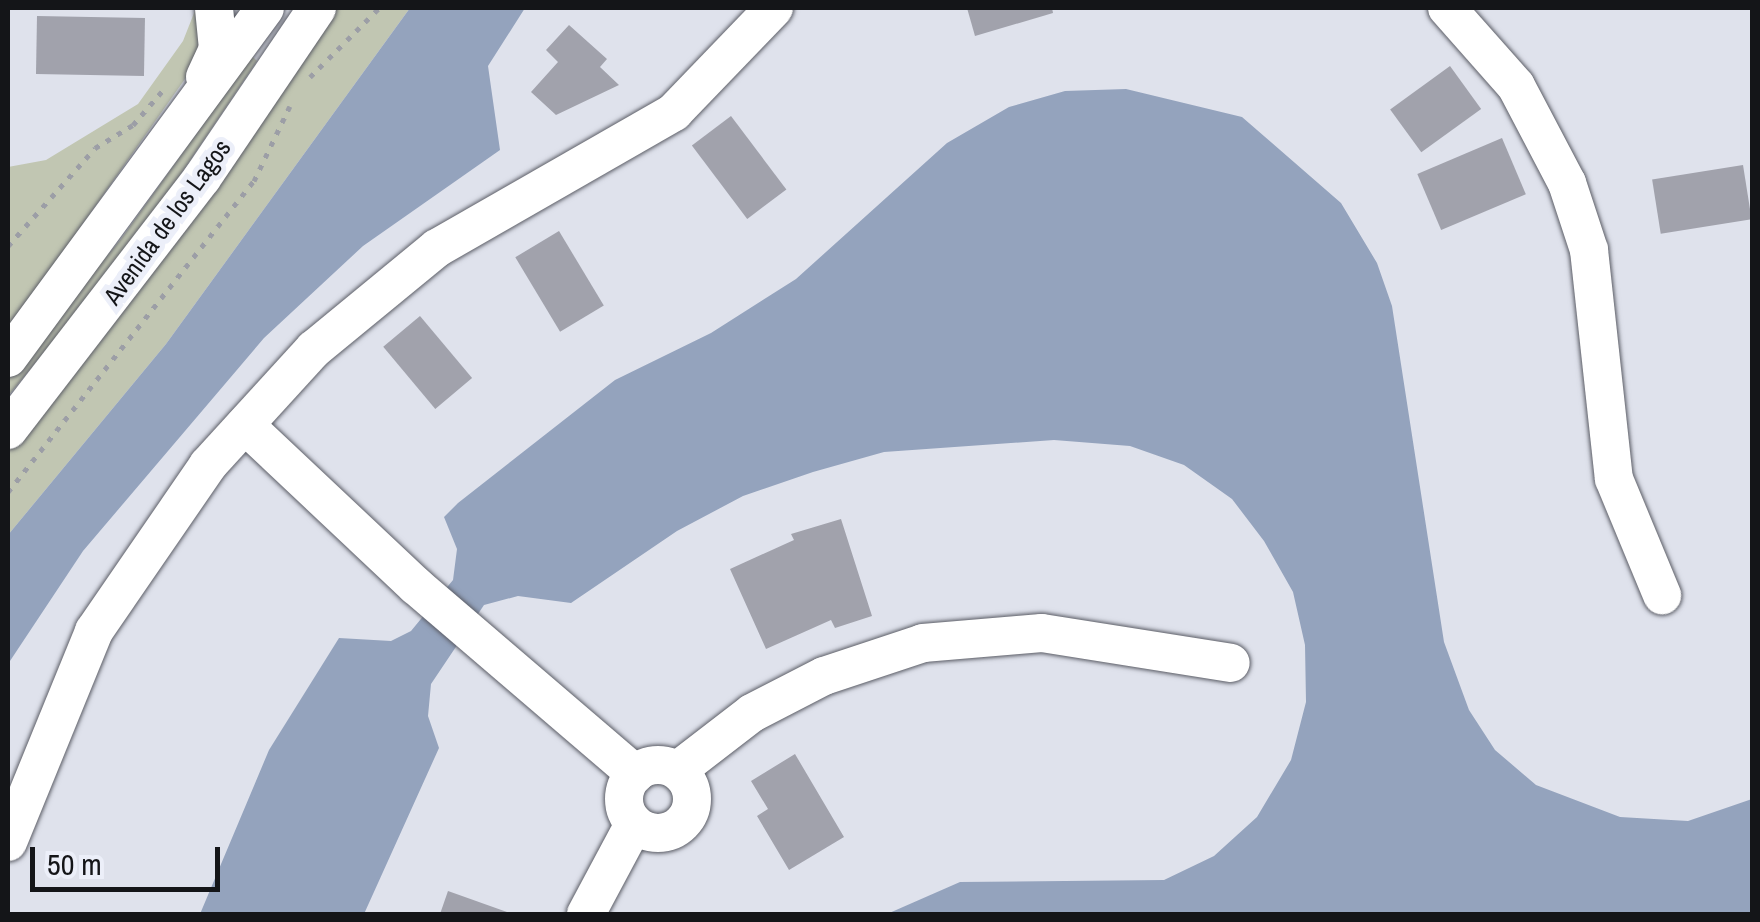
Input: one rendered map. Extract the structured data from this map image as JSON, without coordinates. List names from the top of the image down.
{
  "streets": {
    "street": ["Avenida de los Lagos"]
  },
  "scale_bar": "50 m"
}
